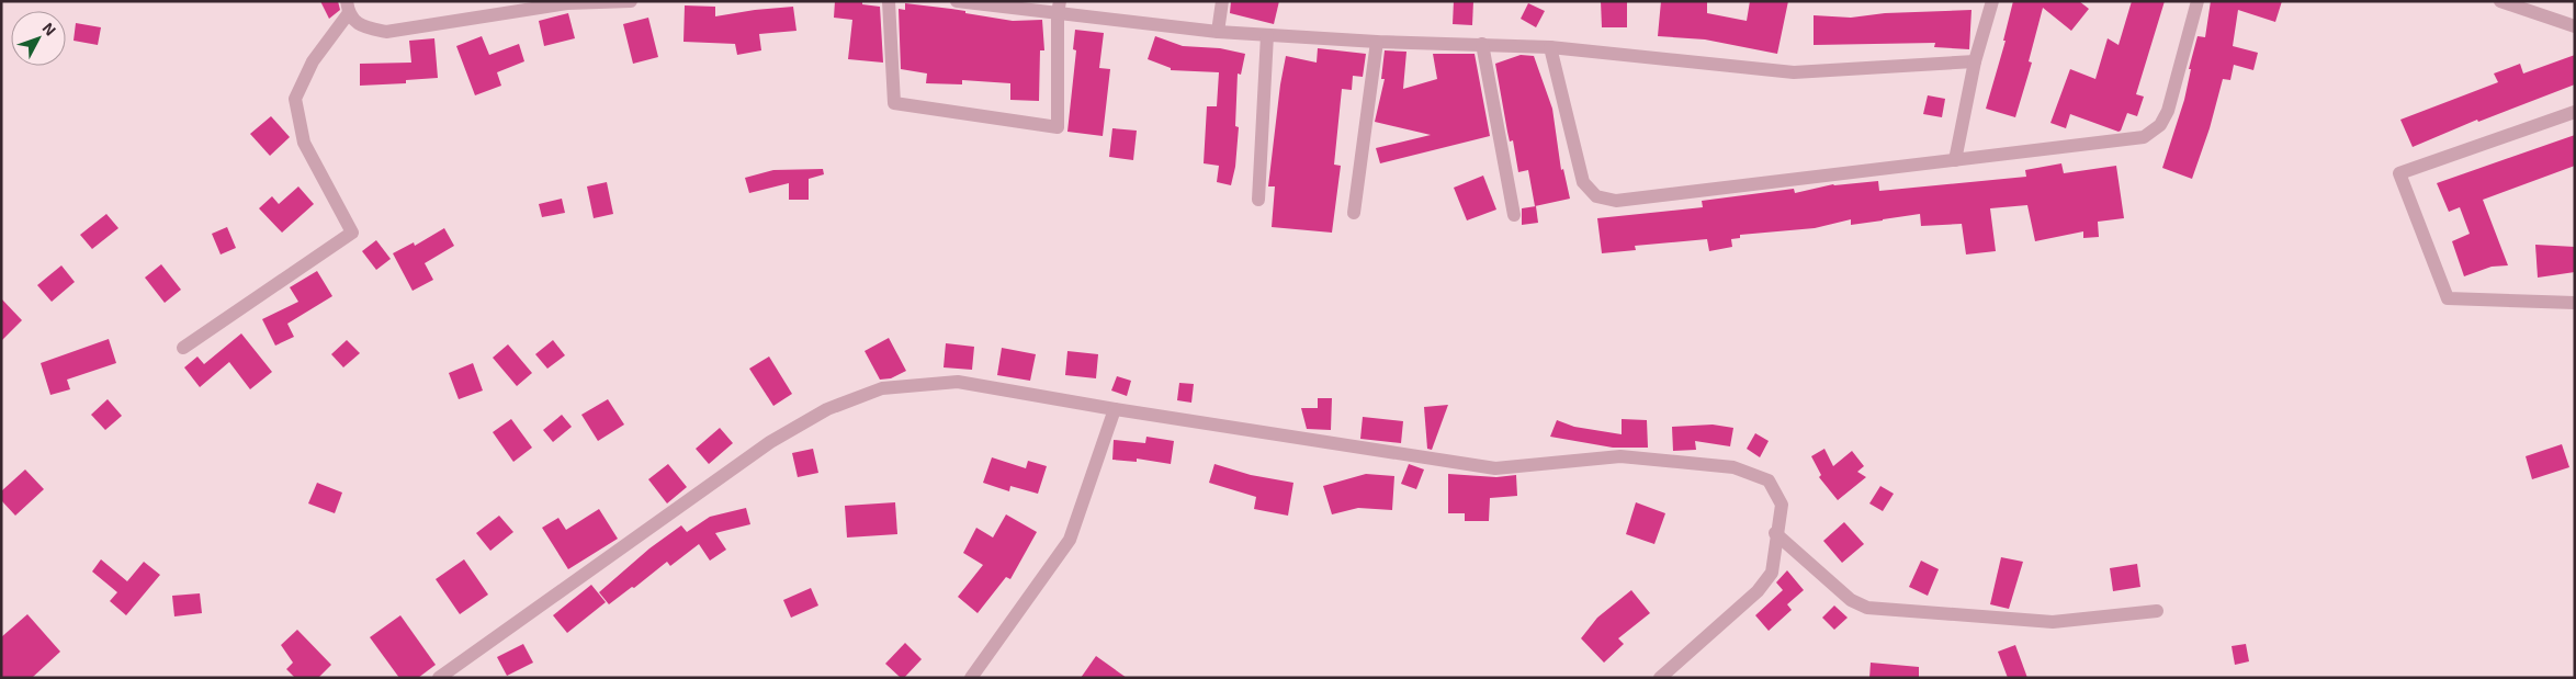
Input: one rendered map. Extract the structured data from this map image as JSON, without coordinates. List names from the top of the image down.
{
  "north": "top right"
}
